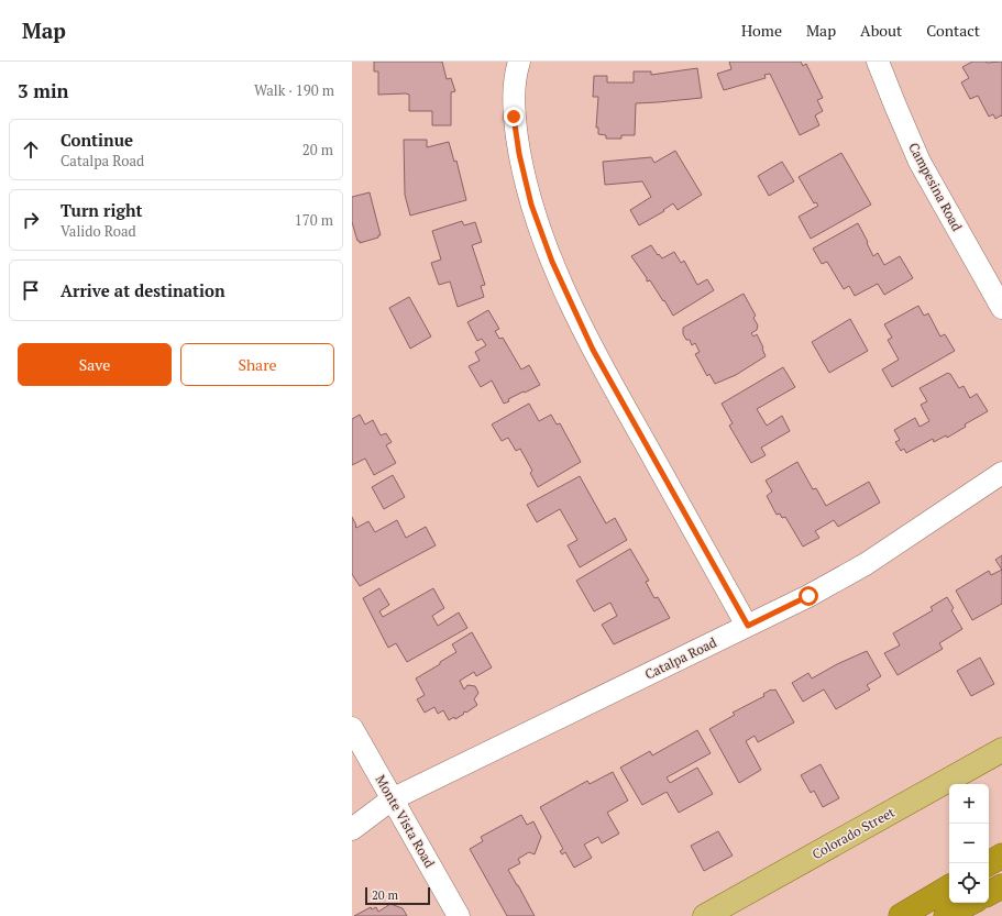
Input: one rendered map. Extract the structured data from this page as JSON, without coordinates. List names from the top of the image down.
{
  "streets": {
    "main road": ["Colorado Street"],
    "street": ["Campesina Road", "Catalpa Road", "Monte Vista Road"]
  },
  "crossings": [
    ["Catalpa Road", "Monte Vista Road"]
  ],
  "scale_bar": "20 m",
  "page": {
    "header": "Map",
    "nav": [
      "Home",
      "Map",
      "About",
      "Contact"
    ],
    "heading": ["3 min", "Walk · 190 m"],
    "list": [
      ["Continue", "Catalpa Road", "20 m"],
      ["Turn right", "Valido Road", "170 m"],
      "Arrive at destination"
    ],
    "buttons": ["Save", "Share"],
    "map_buttons": ["+", "−"],
    "scale": "20 m"
  }
}
